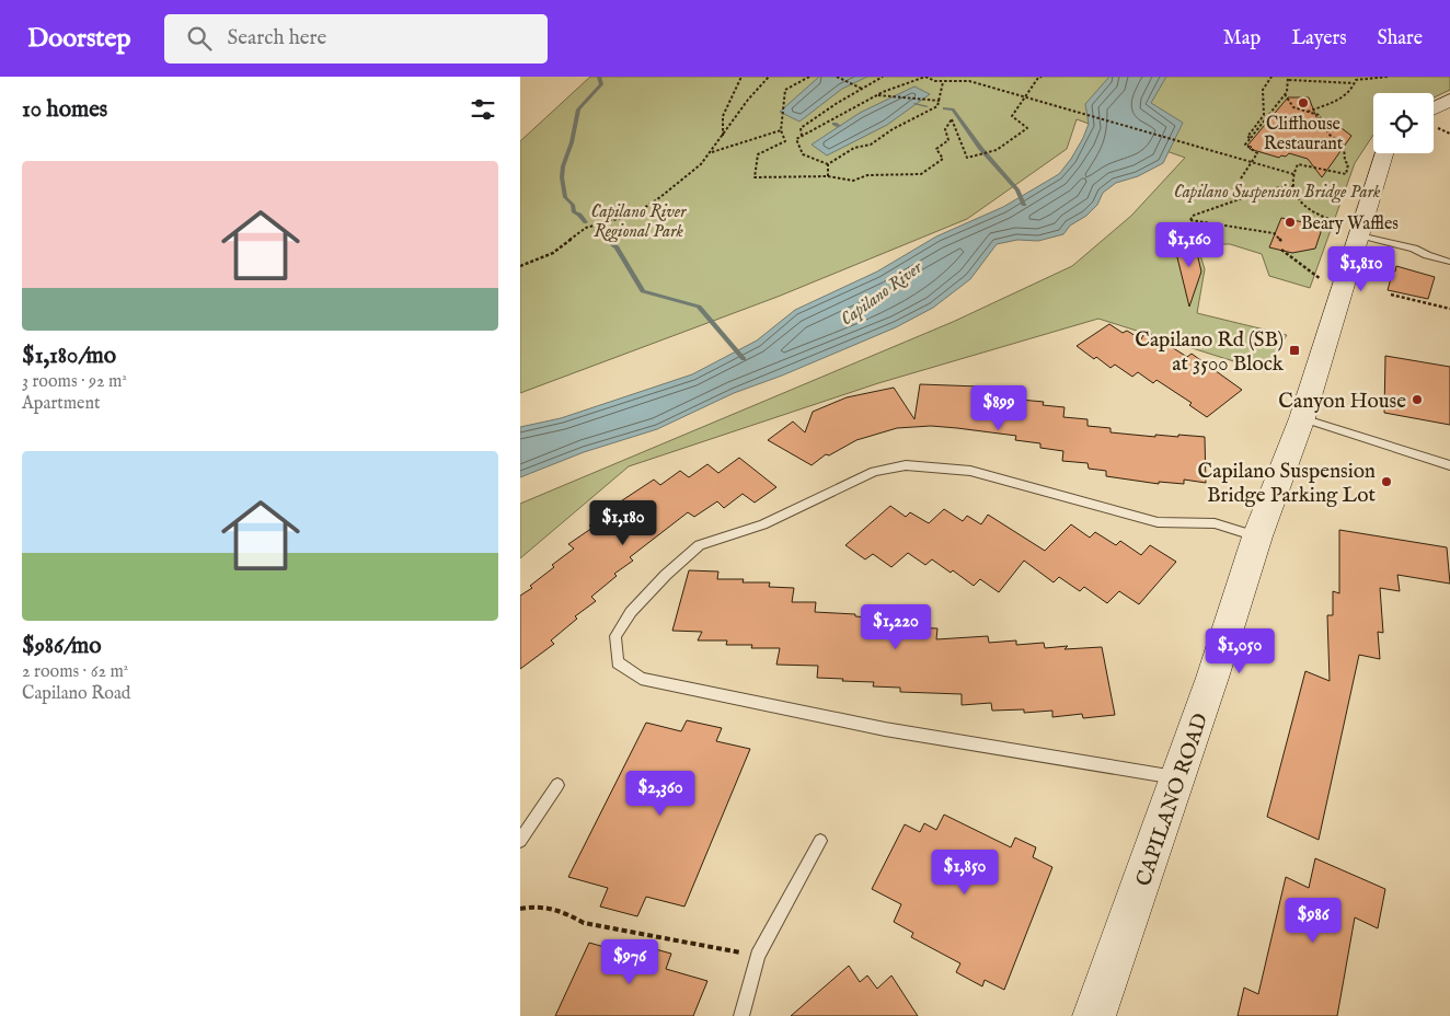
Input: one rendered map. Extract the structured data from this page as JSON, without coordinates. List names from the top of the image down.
{
  "streets": {
    "main road": ["CAPILANO ROAD"]
  },
  "water": ["Capilano River"],
  "parks": ["Capilano Suspension Bridge Park", "Capilano River Regional Park"],
  "places": {
    "other": [
      "Cliffhouse Restaurant",
      "Beary Waffles",
      "Canyon House",
      "Capilano Suspension Bridge Parking Lot"
    ],
    "transit": ["Capilano Rd (SB) at 3500 Block"]
  },
  "page": {
    "header": "Doorstep",
    "search": "Search here",
    "nav": ["Map", "Layers", "Share"],
    "heading": "10 homes",
    "list": [
      {
        "name": "$1,180/mo",
        "note": "3 rooms · 92 m² · Apartment"
      },
      {
        "name": "$986/mo",
        "note": "2 rooms · 62 m² · Capilano Road"
      }
    ],
    "price": [
      "$1,160",
      "$1,810",
      "$899",
      "$1,180",
      "$1,220",
      "$1,050",
      "$2,360",
      "$1,850",
      "$986",
      "$976"
    ]
  }
}
